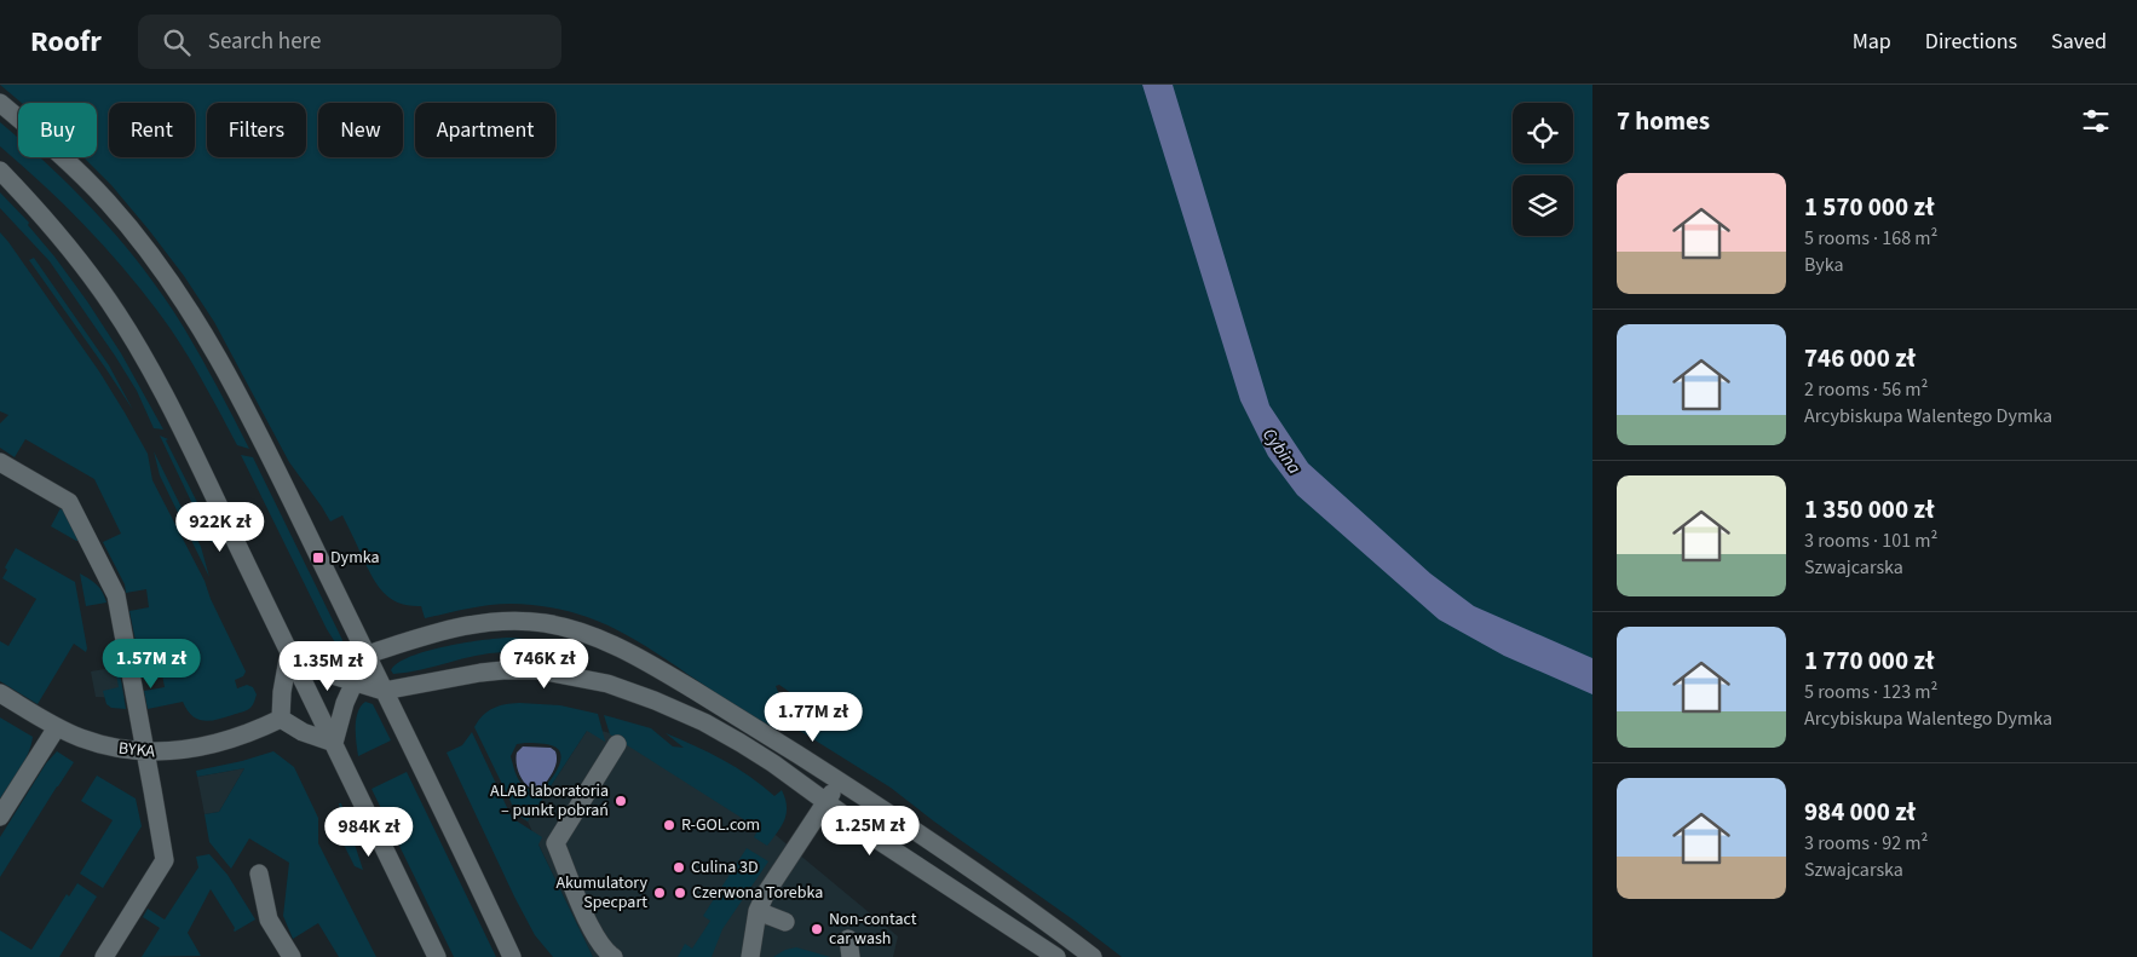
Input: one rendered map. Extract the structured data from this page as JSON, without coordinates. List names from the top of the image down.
{
  "streets": {
    "street": ["BYKA"]
  },
  "water": ["Cybina"],
  "places": {
    "transit": ["Dymka"],
    "other": [
      "ALAB laboratoria – punkt pobrań",
      "R-GOL.com",
      "Culina 3D",
      "Akumulatory Specpart",
      "Czerwona Torebka",
      "Non-contact car wash"
    ]
  },
  "page": {
    "header": "Roofr",
    "search": "Search here",
    "nav": ["Map", "Directions", "Saved"],
    "heading": "7 homes",
    "chip": [
      "Buy",
      "Rent",
      "Filters",
      "New",
      "Apartment"
    ],
    "list": [
      {
        "name": "1 570 000 zł",
        "note": "5 rooms · 168 m² · Byka"
      },
      {
        "name": "746 000 zł",
        "note": "2 rooms · 56 m² · Arcybiskupa Walentego Dymka"
      },
      {
        "name": "1 350 000 zł",
        "note": "3 rooms · 101 m² · Szwajcarska"
      },
      {
        "name": "1 770 000 zł",
        "note": "5 rooms · 123 m² · Arcybiskupa Walentego Dymka"
      },
      {
        "name": "984 000 zł",
        "note": "3 rooms · 92 m² · Szwajcarska"
      }
    ],
    "price": [
      "922K zł",
      "1.57M zł",
      "746K zł",
      "1.35M zł",
      "1.77M zł",
      "1.25M zł",
      "984K zł"
    ]
  }
}
